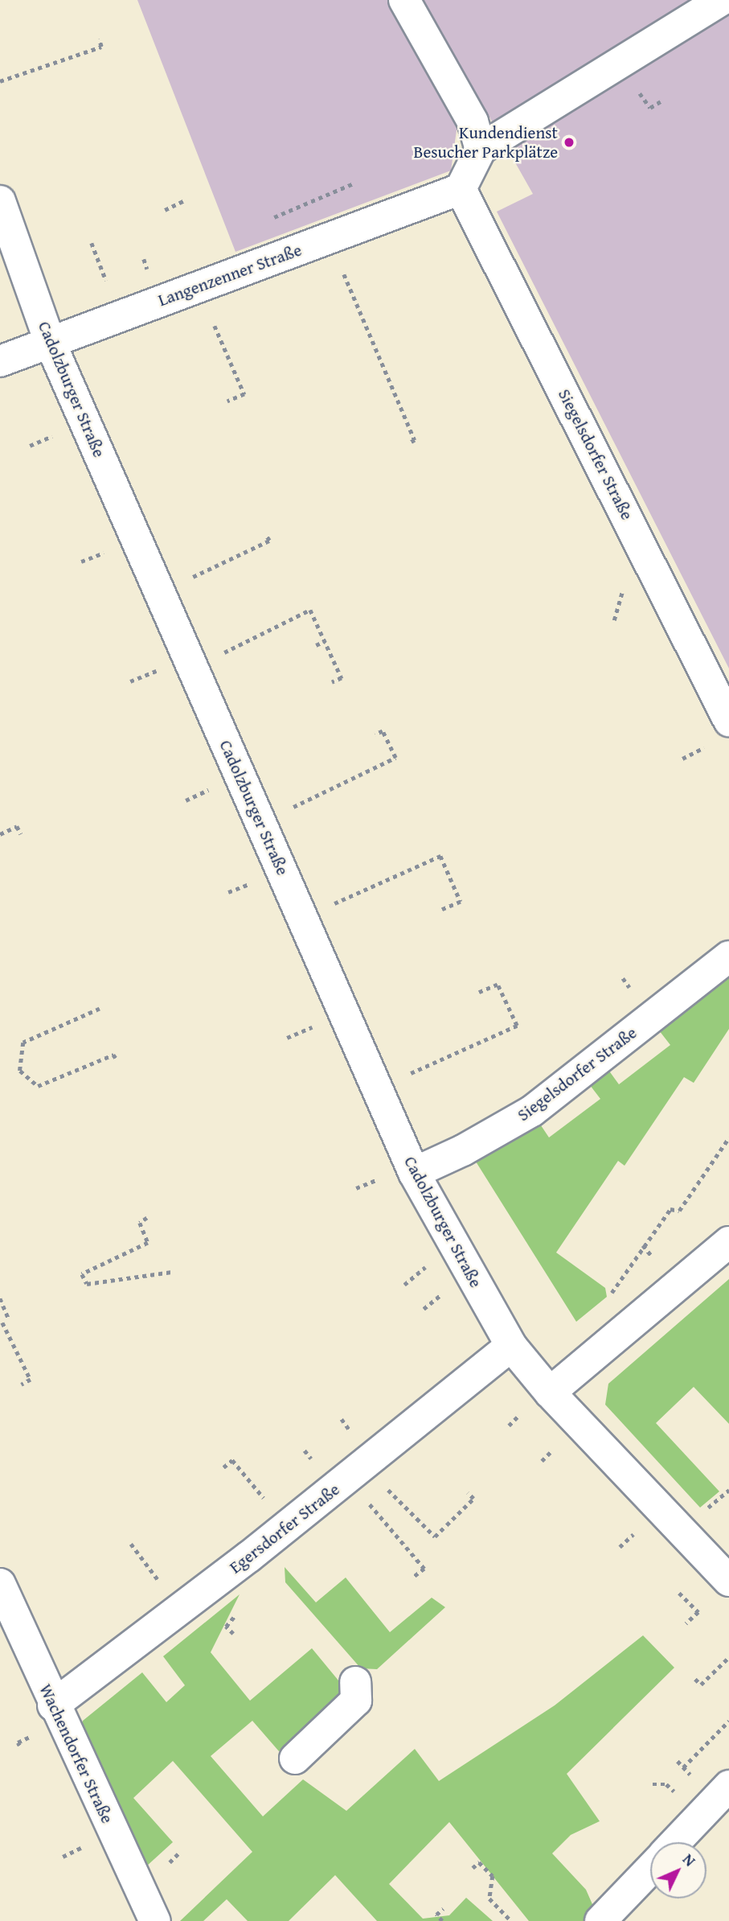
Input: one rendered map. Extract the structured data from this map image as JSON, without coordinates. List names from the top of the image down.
{
  "streets": {
    "street": [
      "Langenzenner Straße",
      "Cadolzburger Straße",
      "Siegelsdorfer Straße",
      "Egersdorfer Straße",
      "Wachendorfer Straße"
    ]
  },
  "crossings": [
    ["Langenzenner Straße", "Cadolzburger Straße"],
    ["Langenzenner Straße", "Siegelsdorfer Straße"],
    ["Cadolzburger Straße", "Siegelsdorfer Straße"],
    ["Cadolzburger Straße", "Egersdorfer Straße"],
    ["Egersdorfer Straße", "Wachendorfer Straße"]
  ],
  "places": ["Kundendienst Besucher Parkplätze"],
  "north": "top right"
}
